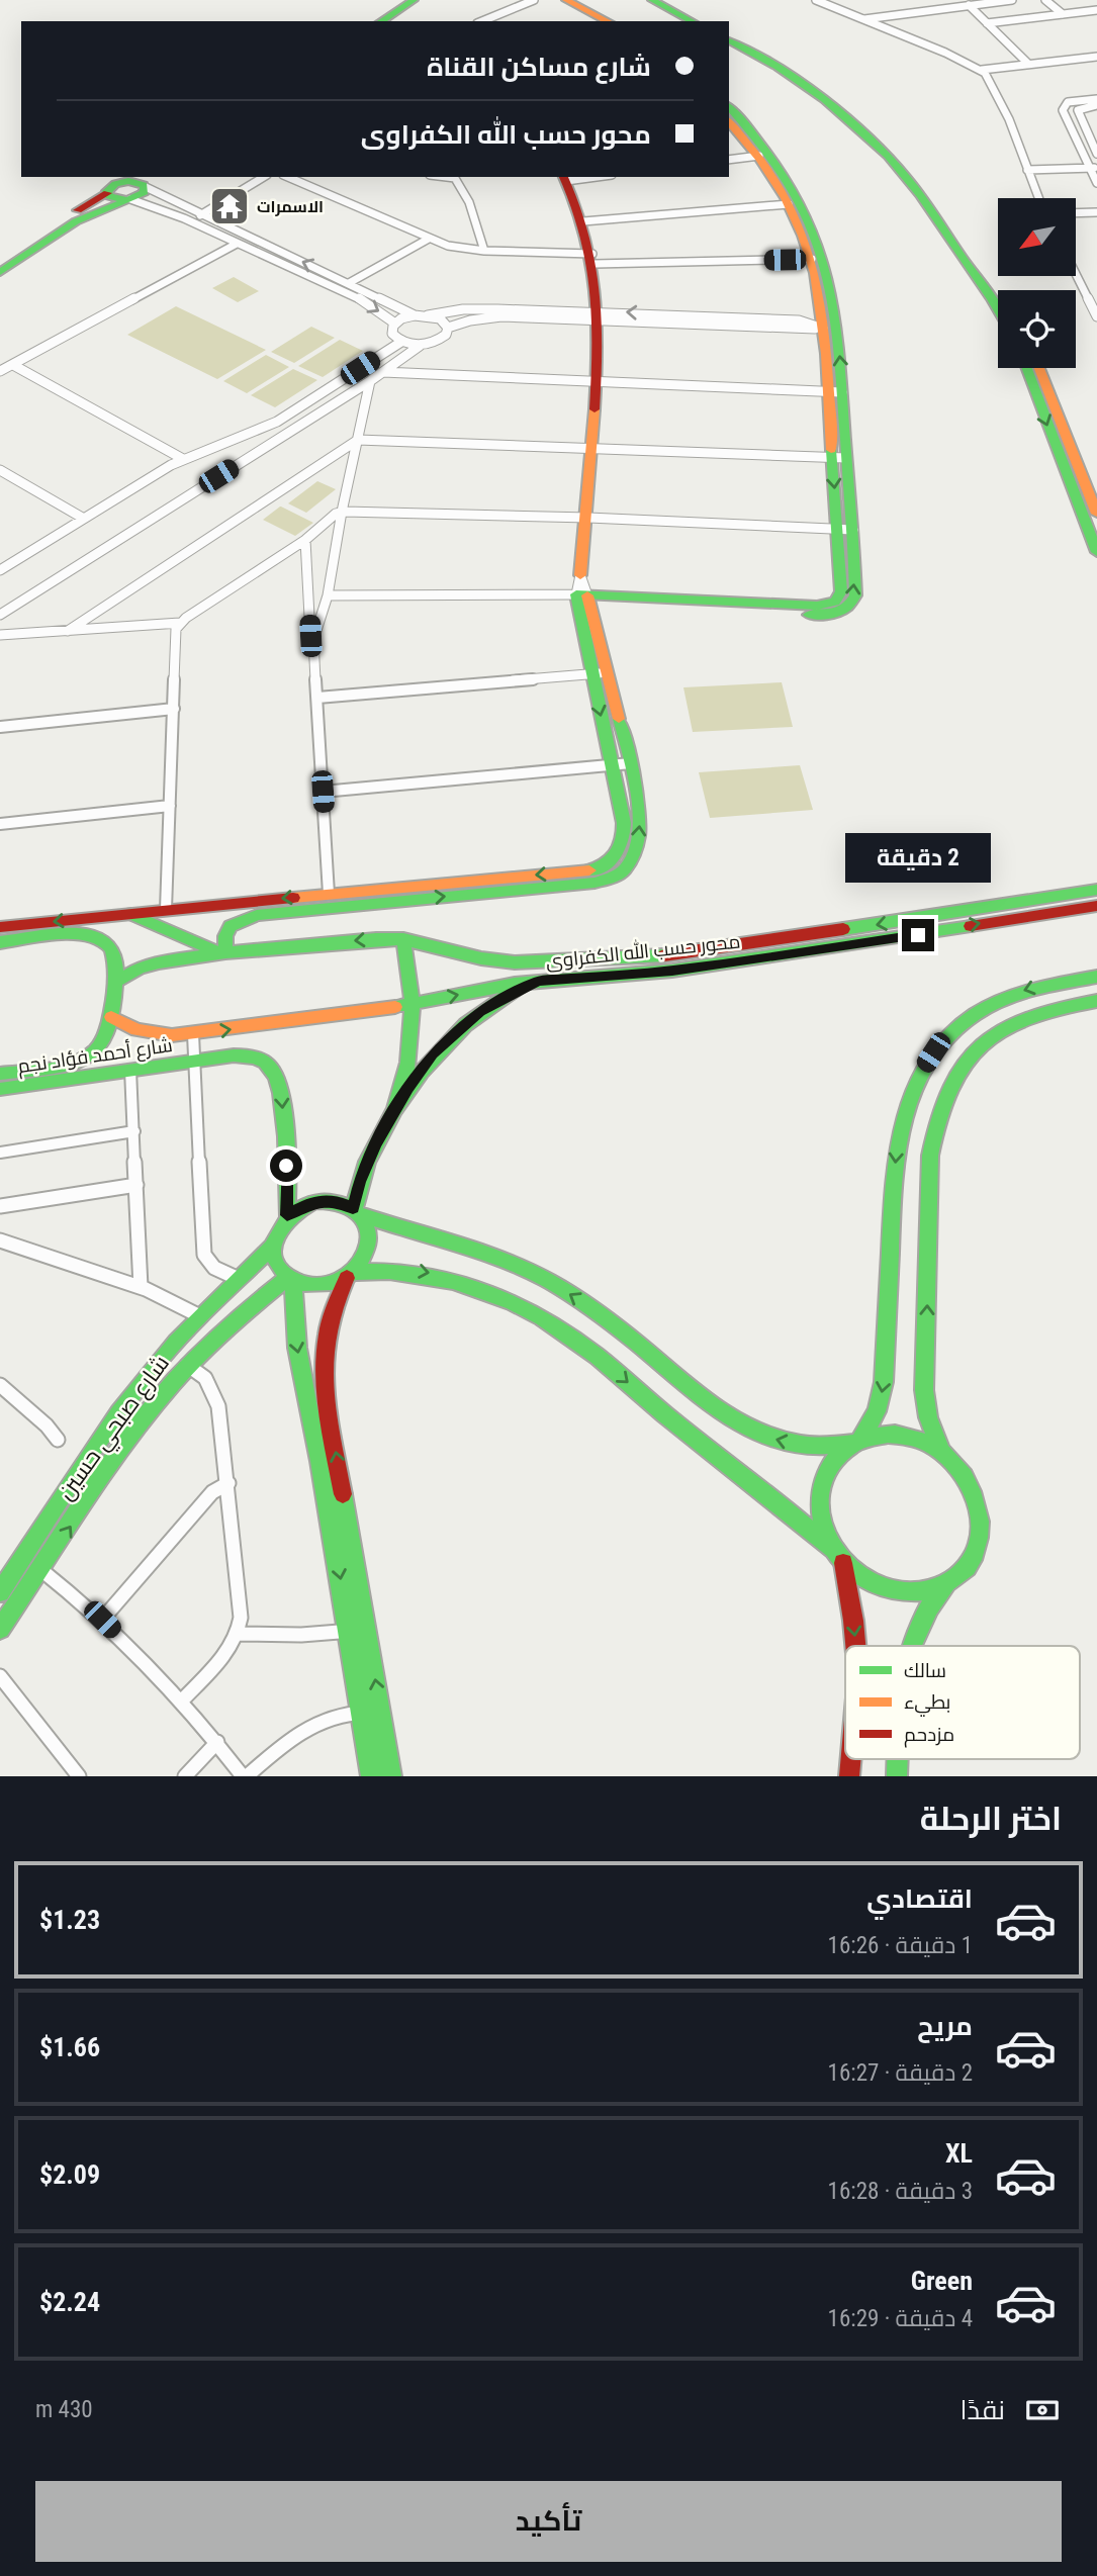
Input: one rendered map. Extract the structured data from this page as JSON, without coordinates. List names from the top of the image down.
{
  "streets": {
    "street": ["محور حسب الله الكفراوى", "شارع أحمد فؤاد نجم", "شارع صبحي حسين"]
  },
  "crossings": [
    ["محور حسب الله الكفراوى", "شارع أحمد فؤاد نجم"],
    ["شارع أحمد فؤاد نجم", "شارع صبحي حسين"]
  ],
  "places": {
    "temple": ["الاسمرات"]
  },
  "legend": ["سالك", "بطيء", "مزدحم"],
  "north": "bottom left",
  "page": {
    "banner": ["شارع مساكن القناة", "محور حسب الله الكفراوى"],
    "bubble": "2 دقيقة",
    "heading": "اختر الرحلة",
    "list": [
      {
        "name": "اقتصادي",
        "note": "1 دقيقة · 16:26",
        "value": "$1.23"
      },
      {
        "name": "مريح",
        "note": "2 دقيقة · 16:27",
        "value": "$1.66"
      },
      {
        "name": "XL",
        "note": "3 دقيقة · 16:28",
        "value": "$2.09"
      },
      {
        "name": "Green",
        "note": "4 دقيقة · 16:29",
        "value": "$2.24"
      }
    ],
    "pay": ["نقدًا", "430 m"],
    "buttons": "تأكيد"
  }
}
